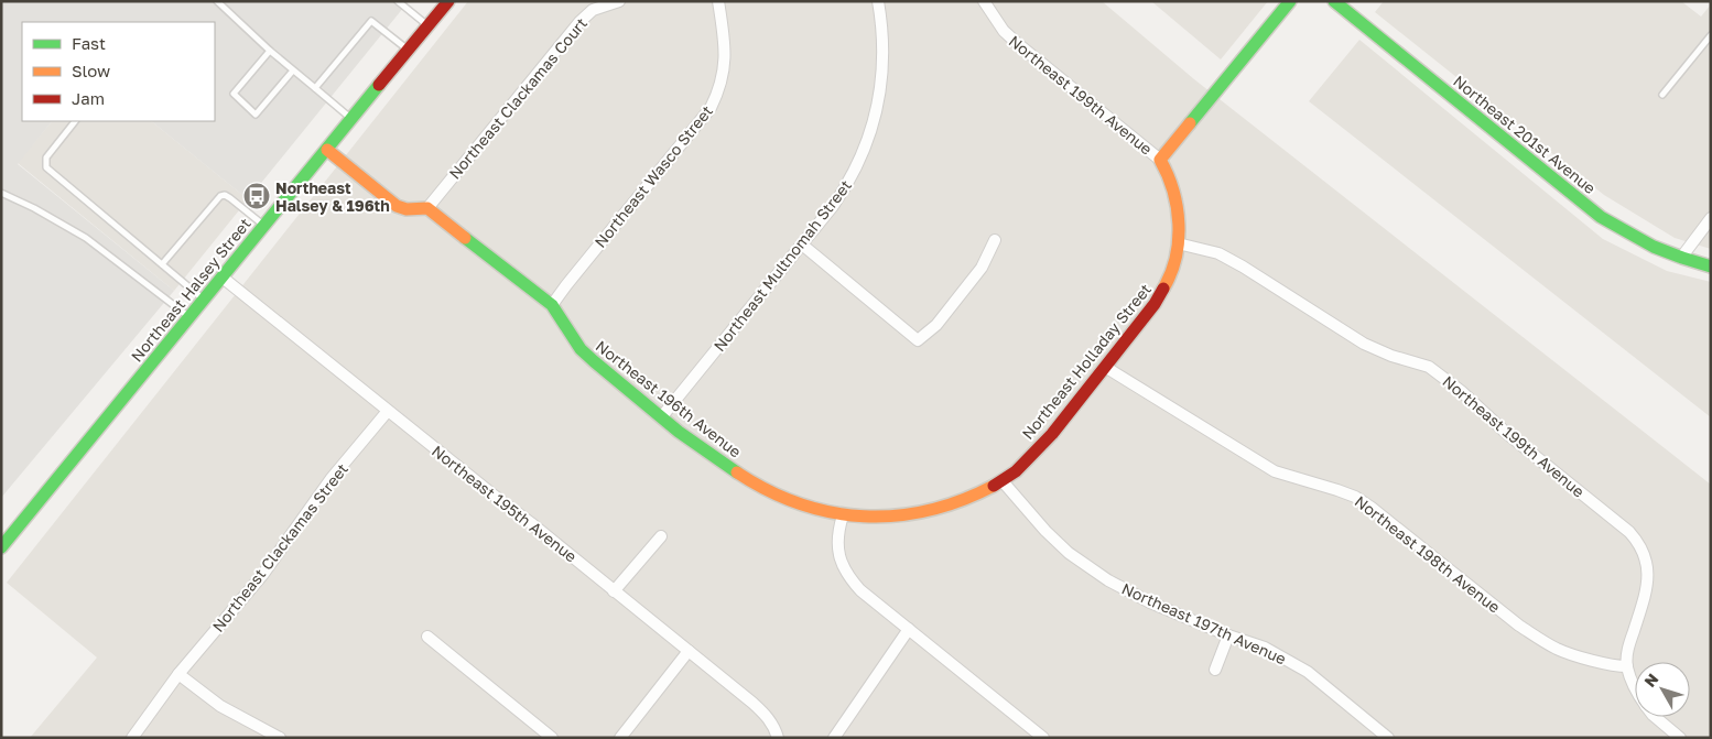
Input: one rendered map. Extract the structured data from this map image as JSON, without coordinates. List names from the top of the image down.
{
  "streets": {
    "street": [
      "Northeast 199th Avenue",
      "Northeast Clackamas Court",
      "Northeast 201st Avenue",
      "Northeast Wasco Street",
      "Northeast Multnomah Street",
      "Northeast Halsey Street",
      "Northeast Holladay Street",
      "Northeast 196th Avenue",
      "Northeast 195th Avenue",
      "Northeast Clackamas Street",
      "Northeast 198th Avenue",
      "Northeast 197th Avenue"
    ]
  },
  "crossings": [
    ["Northeast 199th Avenue", "Northeast Holladay Street"],
    ["Northeast 199th Avenue", "Northeast 198th Avenue"],
    ["Northeast Clackamas Court", "Northeast 196th Avenue"],
    ["Northeast Wasco Street", "Northeast 196th Avenue"],
    ["Northeast Multnomah Street", "Northeast 196th Avenue"],
    ["Northeast Halsey Street", "Northeast 195th Avenue"],
    ["Northeast Holladay Street", "Northeast 196th Avenue"],
    ["Northeast Holladay Street", "Northeast 198th Avenue"],
    ["Northeast Holladay Street", "Northeast 197th Avenue"],
    ["Northeast 195th Avenue", "Northeast Clackamas Street"]
  ],
  "places": {
    "bus stop": ["Northeast Halsey & 196th"]
  },
  "legend": ["Fast", "Slow", "Jam"],
  "north": "top left"
}
